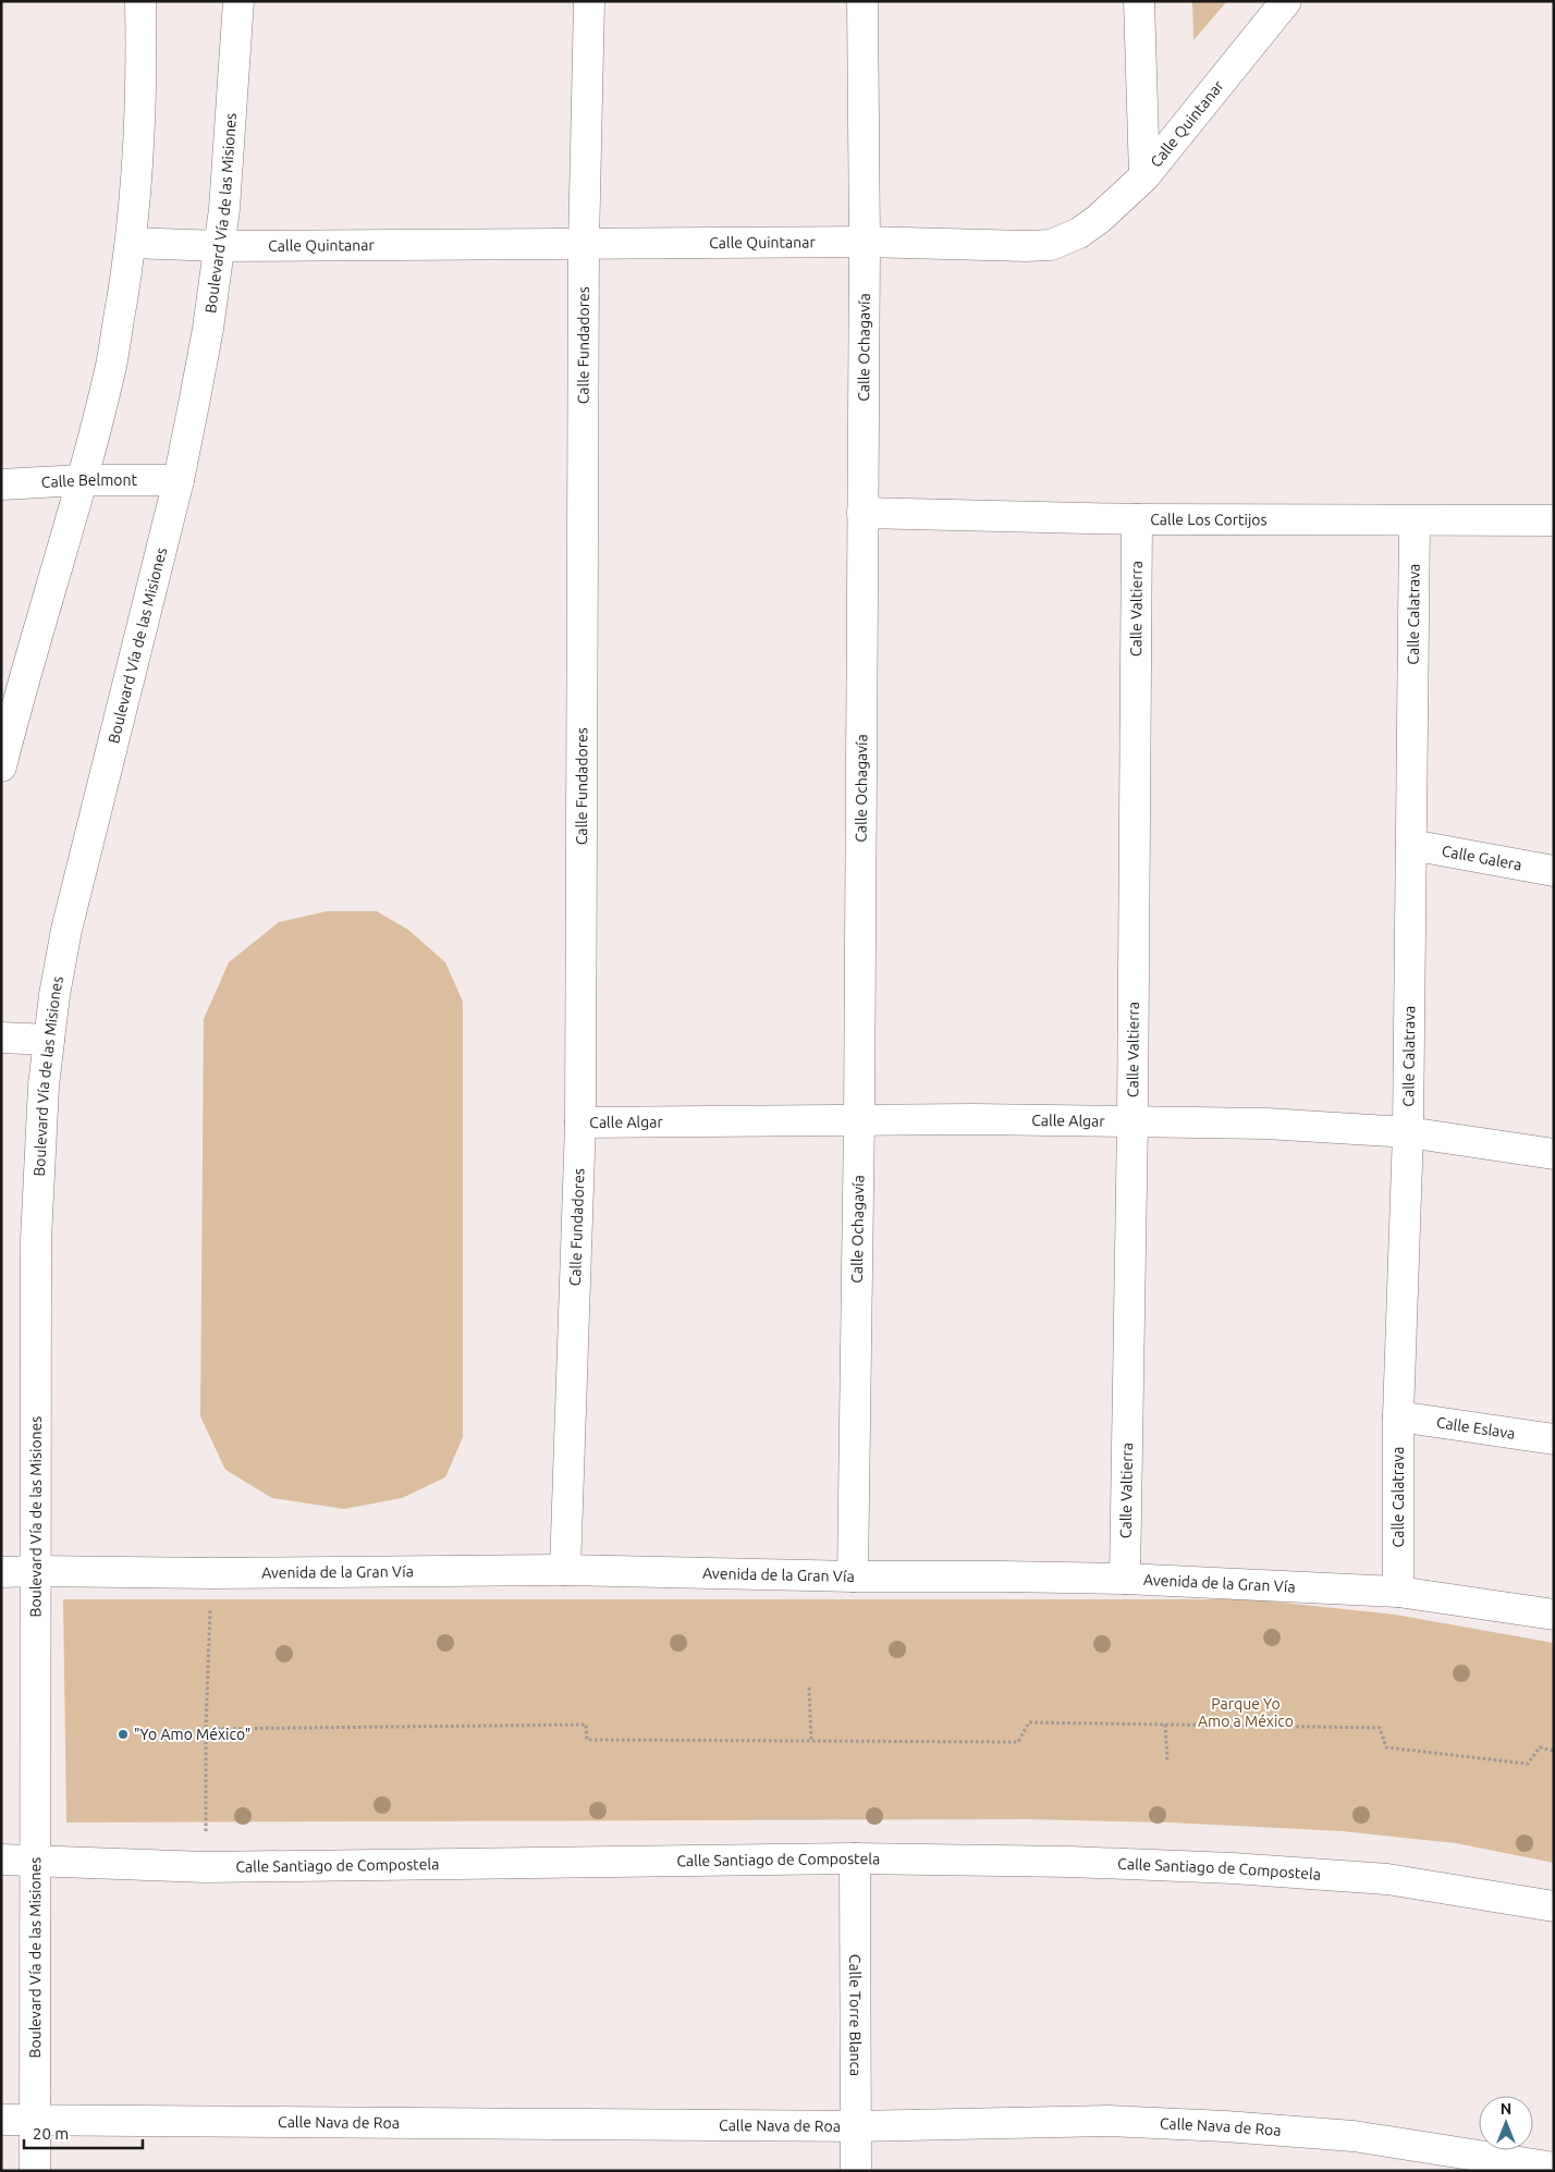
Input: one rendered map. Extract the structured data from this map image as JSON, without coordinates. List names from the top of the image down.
{
  "streets": {
    "street": [
      "Calle Quintanar",
      "Boulevard Vía de las Misiones",
      "Calle Fundadores",
      "Calle Ochagavía",
      "Calle Belmont",
      "Calle Los Cortijos",
      "Calle Valtierra",
      "Calle Calatrava",
      "Calle Galera",
      "Calle Algar",
      "Calle Eslava",
      "Avenida de la Gran Vía",
      "Calle Santiago de Compostela",
      "Calle Torre Blanca",
      "Calle Nava de Roa"
    ]
  },
  "crossings": [
    ["Calle Quintanar", "Boulevard Vía de las Misiones"],
    ["Calle Quintanar", "Calle Fundadores"],
    ["Calle Quintanar", "Calle Ochagavía"],
    ["Boulevard Vía de las Misiones", "Calle Belmont"],
    ["Boulevard Vía de las Misiones", "Avenida de la Gran Vía"],
    ["Boulevard Vía de las Misiones", "Calle Santiago de Compostela"],
    ["Boulevard Vía de las Misiones", "Calle Nava de Roa"],
    ["Calle Fundadores", "Calle Algar"],
    ["Calle Fundadores", "Avenida de la Gran Vía"],
    ["Calle Ochagavía", "Calle Los Cortijos"],
    ["Calle Ochagavía", "Calle Algar"],
    ["Calle Ochagavía", "Avenida de la Gran Vía"],
    ["Calle Los Cortijos", "Calle Valtierra"],
    ["Calle Los Cortijos", "Calle Calatrava"],
    ["Calle Valtierra", "Calle Algar"],
    ["Calle Valtierra", "Avenida de la Gran Vía"],
    ["Calle Calatrava", "Calle Galera"],
    ["Calle Calatrava", "Calle Algar"],
    ["Calle Calatrava", "Calle Eslava"],
    ["Calle Calatrava", "Avenida de la Gran Vía"],
    ["Calle Santiago de Compostela", "Calle Torre Blanca"],
    ["Calle Torre Blanca", "Calle Nava de Roa"]
  ],
  "parks": ["Parque Yo Amo a México"],
  "places": ["\"Yo Amo México\""],
  "scale_bar": "20 m",
  "north": "top"
}
